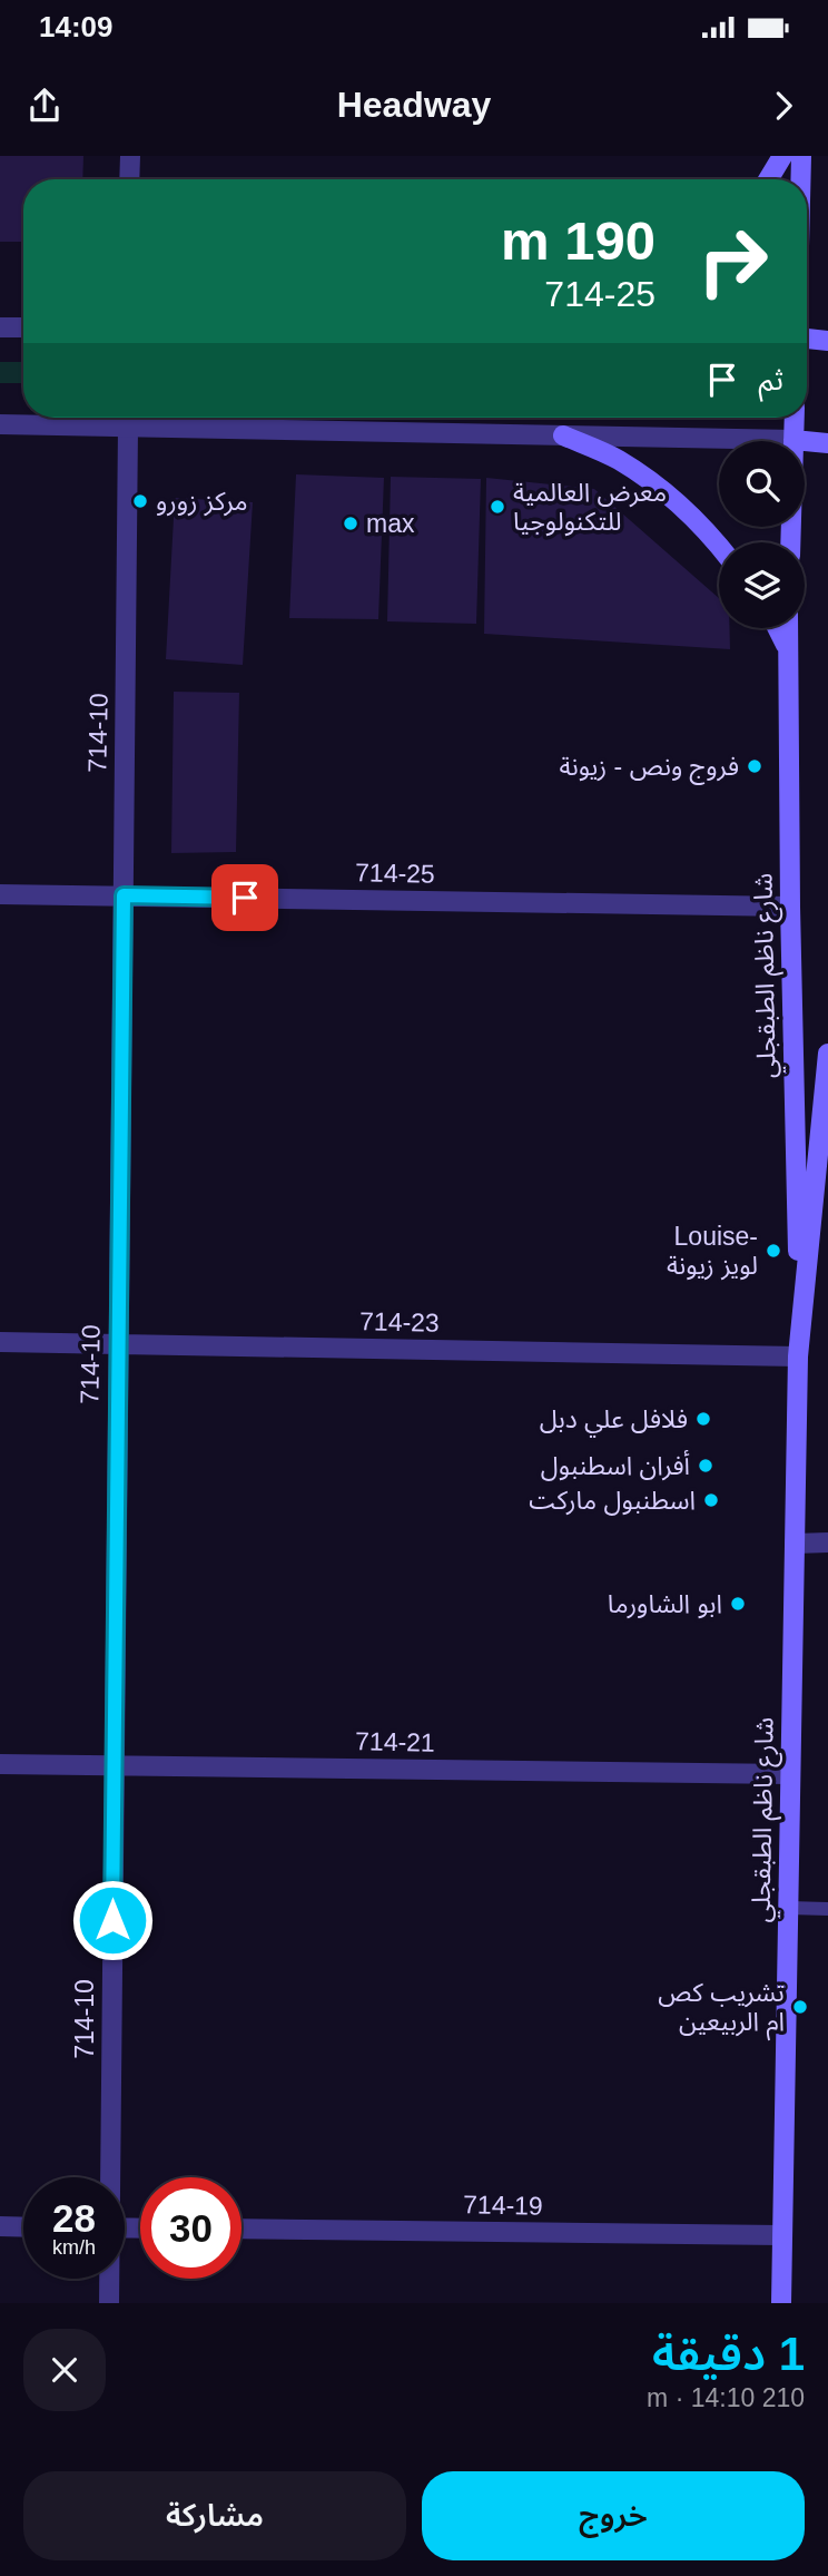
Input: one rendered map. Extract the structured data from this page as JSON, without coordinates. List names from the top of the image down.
{
  "streets": {
    "main road": ["شارع ناظم الطبقجلي"],
    "street": [
      "714-10",
      "714-25",
      "714-23",
      "714-21",
      "714-19"
    ]
  },
  "crossings": [
    ["714-10", "714-25"],
    ["714-10", "714-23"],
    ["714-10", "714-21"],
    ["714-25", "شارع ناظم الطبقجلي"],
    ["شارع ناظم الطبقجلي", "714-23"],
    ["شارع ناظم الطبقجلي", "714-21"],
    ["شارع ناظم الطبقجلي", "714-19"]
  ],
  "places": [
    "مركز زورو",
    "معرض العالمية للتكنولوجيا",
    "max",
    "فروج ونص - زيونة",
    "Louise- لويز زيونة",
    "فلافل علي دبل",
    "أفران اسطنبول",
    "اسطنبول ماركت",
    "ابو الشاورما",
    "تشريب كص ام الربيعين"
  ],
  "page": {
    "status": "14:09",
    "header": "Headway",
    "turn": ["190 m", "714-25"],
    "then": "ثم",
    "speed": "28 km/h",
    "limit": "30",
    "heading": ["1 دقيقة", "210 m · 14:10"],
    "buttons": ["خروج", "مشاركة"]
  }
}
